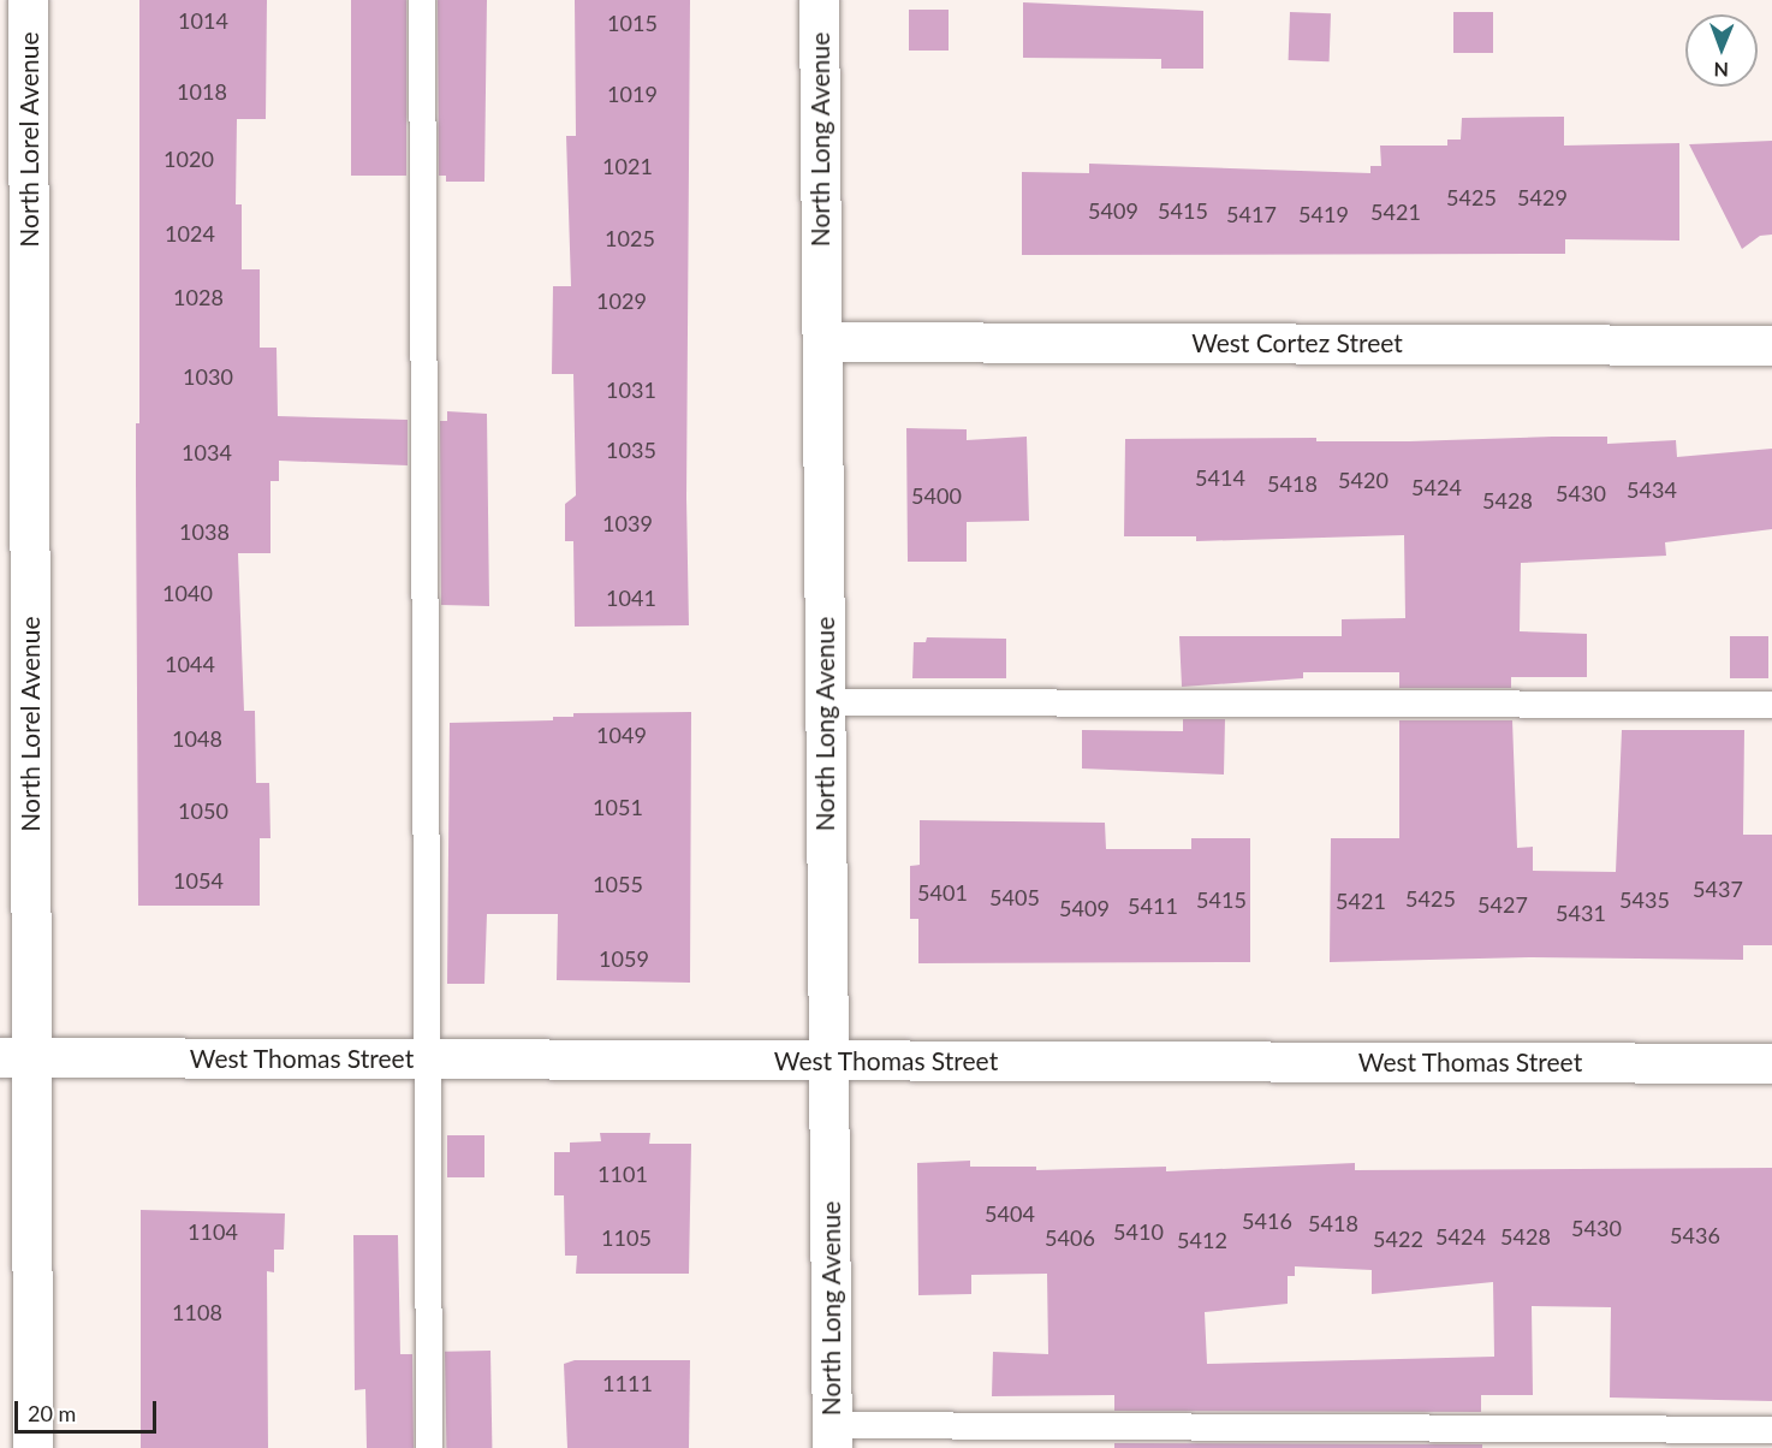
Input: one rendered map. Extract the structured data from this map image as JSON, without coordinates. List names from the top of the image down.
{
  "streets": {
    "street": [
      "North Lorel Avenue",
      "North Long Avenue",
      "West Cortez Street",
      "West Thomas Street"
    ]
  },
  "crossings": [
    ["North Lorel Avenue", "West Thomas Street"],
    ["North Long Avenue", "West Cortez Street"],
    ["North Long Avenue", "West Thomas Street"]
  ],
  "house_numbers": [
    "1014",
    "1015",
    "1018",
    "1019",
    "1020",
    "1021",
    "5425",
    "5429",
    "5409",
    "5415",
    "5421",
    "5417",
    "5419",
    "1024",
    "1025",
    "1028",
    "1029",
    "1030",
    "1031",
    "1035",
    "1034",
    "5414",
    "5420",
    "5418",
    "5424",
    "5434",
    "5430",
    "5400",
    "5428",
    "1039",
    "1038",
    "1040",
    "1041",
    "1044",
    "1049",
    "1048",
    "1051",
    "1050",
    "1054",
    "1055",
    "5437",
    "5401",
    "5405",
    "5425",
    "5415",
    "5435",
    "5421",
    "5427",
    "5411",
    "5409",
    "5431",
    "1059",
    "1101",
    "5404",
    "5416",
    "5418",
    "5430",
    "1104",
    "5410",
    "5436",
    "5424",
    "5428",
    "1105",
    "5406",
    "5422",
    "5412",
    "1108",
    "1111"
  ],
  "scale_bar": "20 m",
  "north": "bottom"
}
